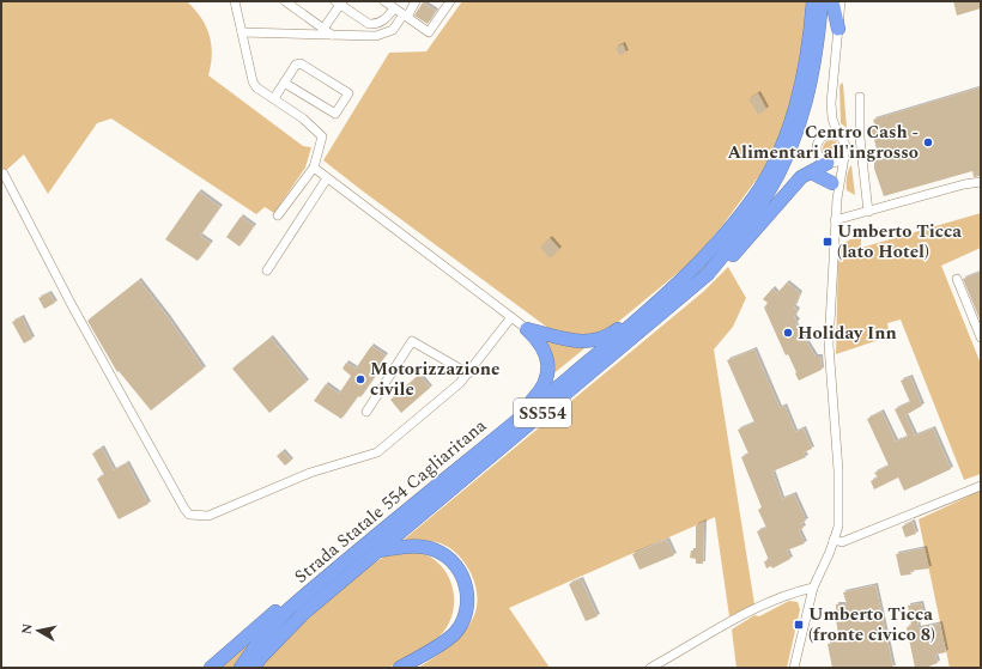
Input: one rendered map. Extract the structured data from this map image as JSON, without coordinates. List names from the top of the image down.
{
  "streets": {
    "highway": ["SS554", "Strada Statale 554 Cagliaritana"]
  },
  "places": {
    "other": ["Centro Cash - Alimentari all'ingrosso", "Holiday Inn", "Motorizzazione civile"],
    "transit": ["Umberto Ticca (lato Hotel)", "Umberto Ticca (fronte civico 8)"]
  },
  "north": "left"
}
